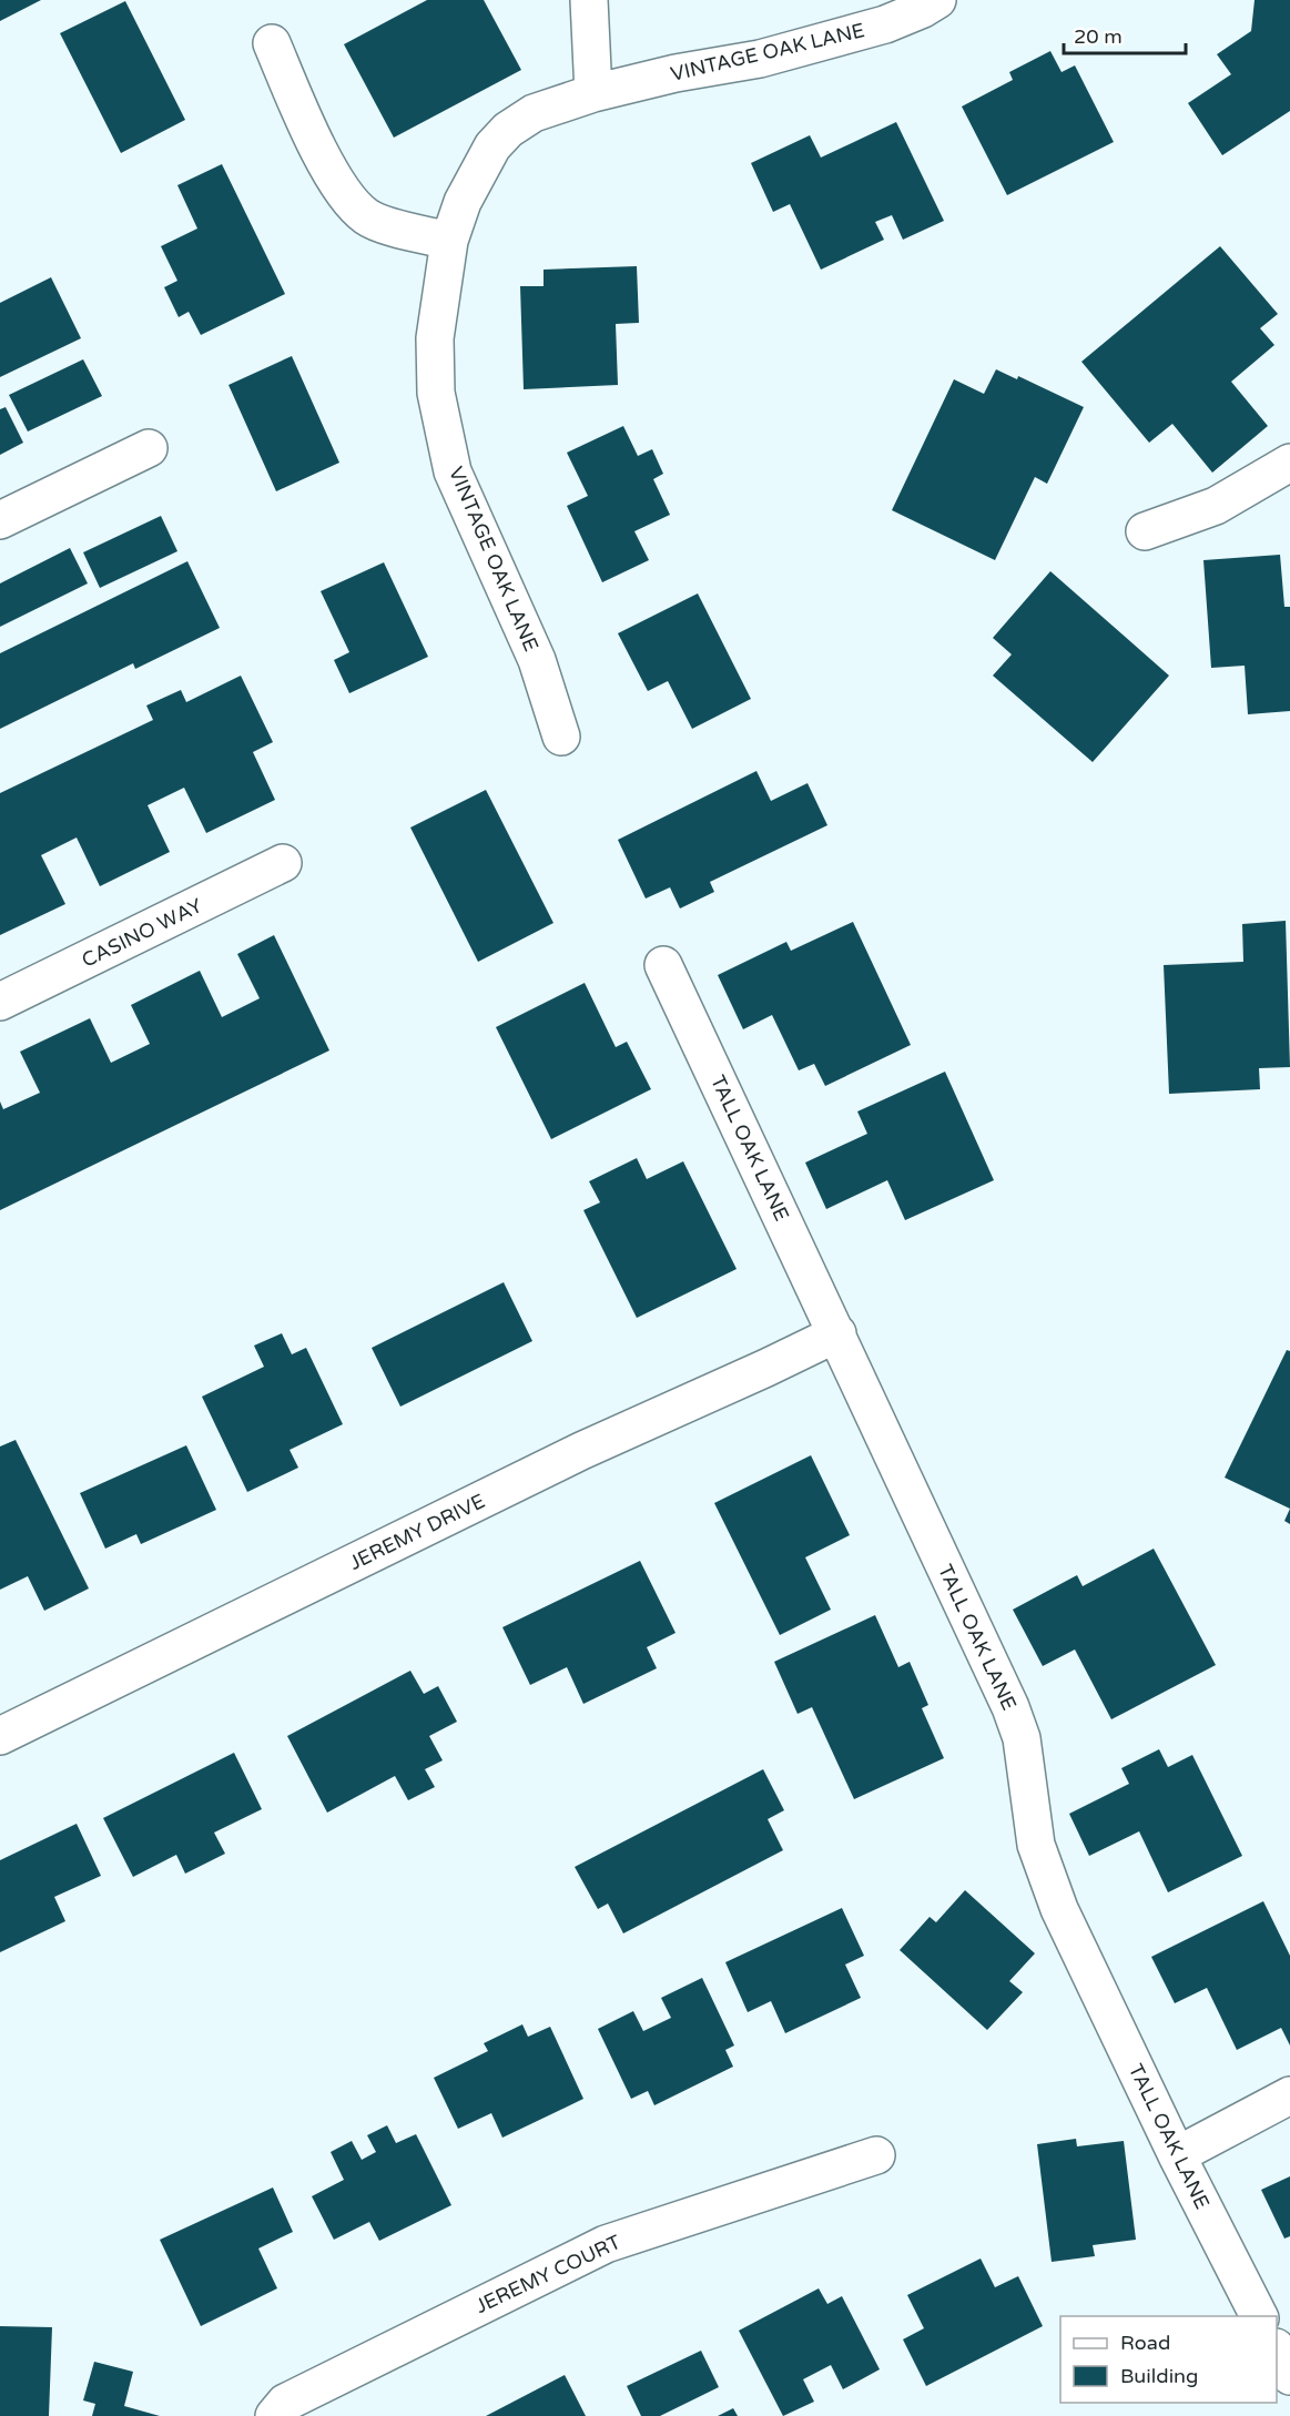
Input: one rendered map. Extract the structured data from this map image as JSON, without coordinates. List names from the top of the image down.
{
  "streets": {
    "street": [
      "VINTAGE OAK LANE",
      "CASINO WAY",
      "TALL OAK LANE",
      "JEREMY DRIVE",
      "JEREMY COURT"
    ]
  },
  "crossings": [
    ["TALL OAK LANE", "JEREMY DRIVE"]
  ],
  "legend": ["Road", "Building"],
  "scale_bar": "20 m"
}
